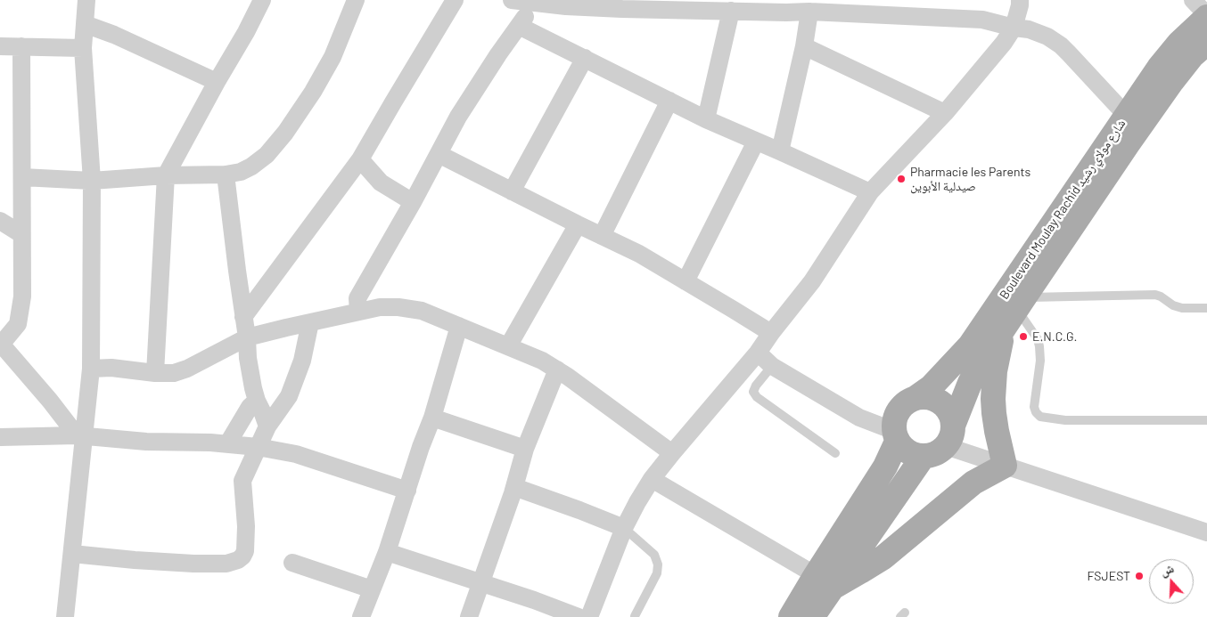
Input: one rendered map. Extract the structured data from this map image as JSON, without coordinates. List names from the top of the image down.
{
  "streets": {
    "main road": ["Boulevard Moulay Rachid شارع مولاي رشيد"]
  },
  "places": ["Pharmacie les Parents صيدلية الأبوين", "E.N.C.G.", "FSJEST"],
  "north": "top"
}
